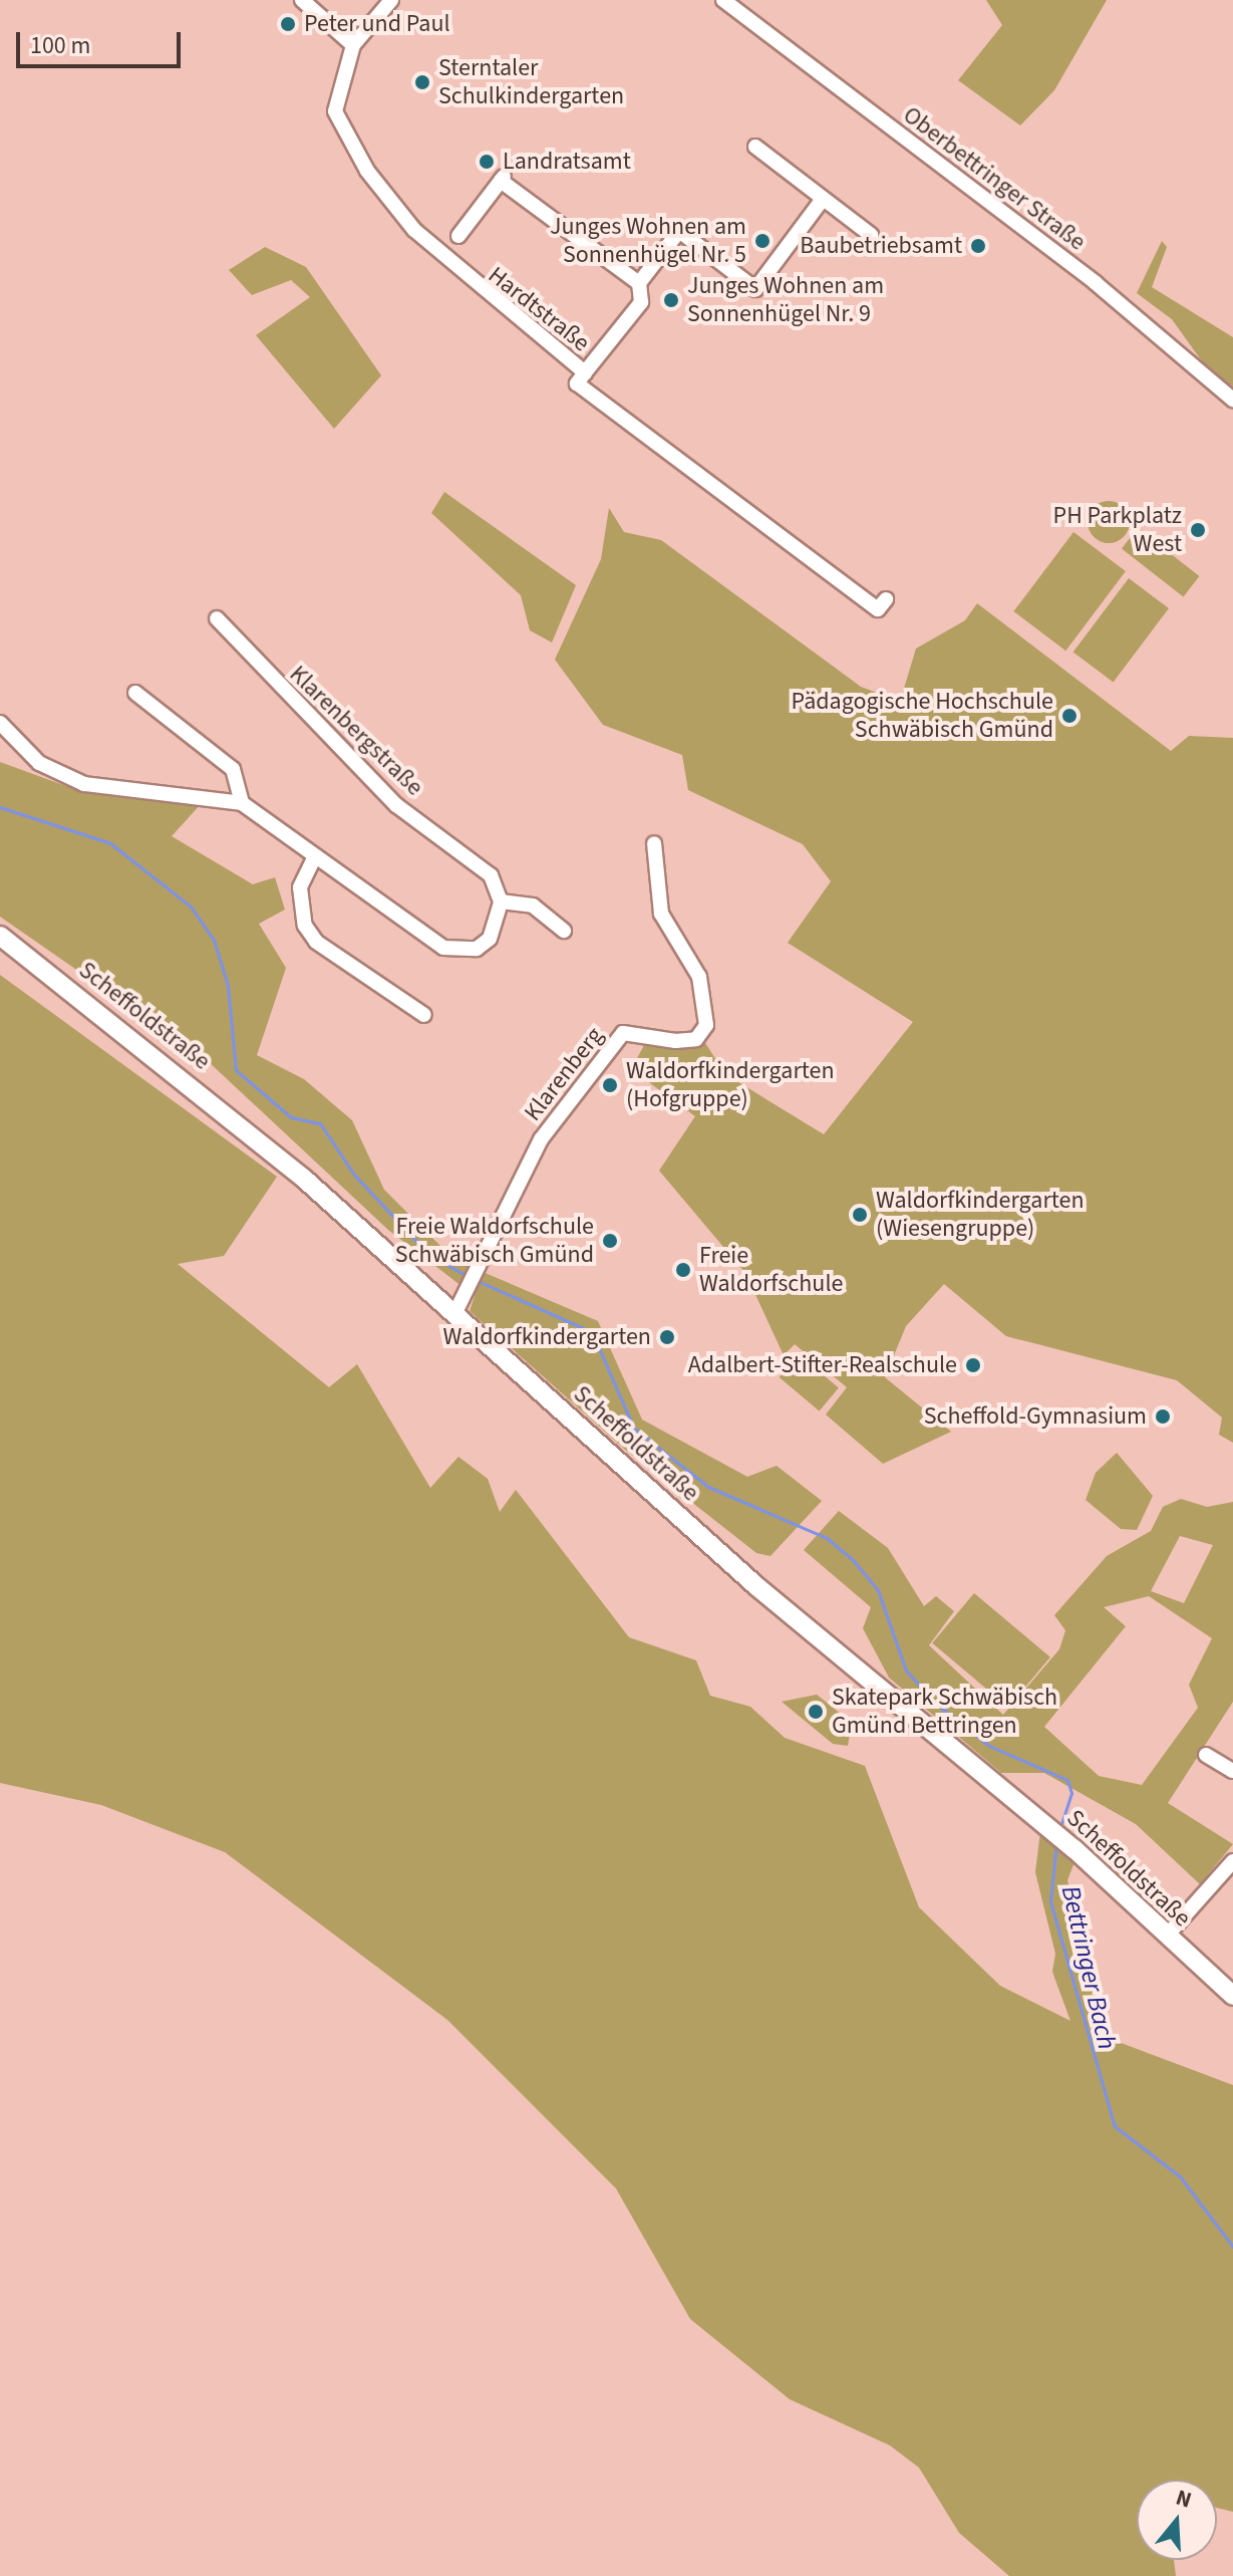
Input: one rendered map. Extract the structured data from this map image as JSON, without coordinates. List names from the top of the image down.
{
  "streets": {
    "main road": ["Scheffoldstraße"],
    "street": [
      "Oberbettringer Straße",
      "Hardtstraße",
      "Klarenbergstraße",
      "Klarenberg"
    ]
  },
  "crossings": [
    ["Scheffoldstraße", "Klarenberg"]
  ],
  "water": ["Bettringer Bach"],
  "places": [
    "Peter und Paul",
    "Sterntaler Schulkindergarten",
    "Landratsamt",
    "Junges Wohnen am Sonnenhügel Nr. 5",
    "Baubetriebsamt",
    "Junges Wohnen am Sonnenhügel Nr. 9",
    "PH Parkplatz West",
    "Pädagogische Hochschule Schwäbisch Gmünd",
    "Waldorfkindergarten (Hofgruppe)",
    "Waldorfkindergarten (Wiesengruppe)",
    "Freie Waldorfschule Schwäbisch Gmünd",
    "Freie Waldorfschule",
    "Waldorfkindergarten",
    "Adalbert-Stifter-Realschule",
    "Scheffold-Gymnasium",
    "Skatepark Schwäbisch Gmünd Bettringen"
  ],
  "scale_bar": "100 m",
  "north": "top"
}
